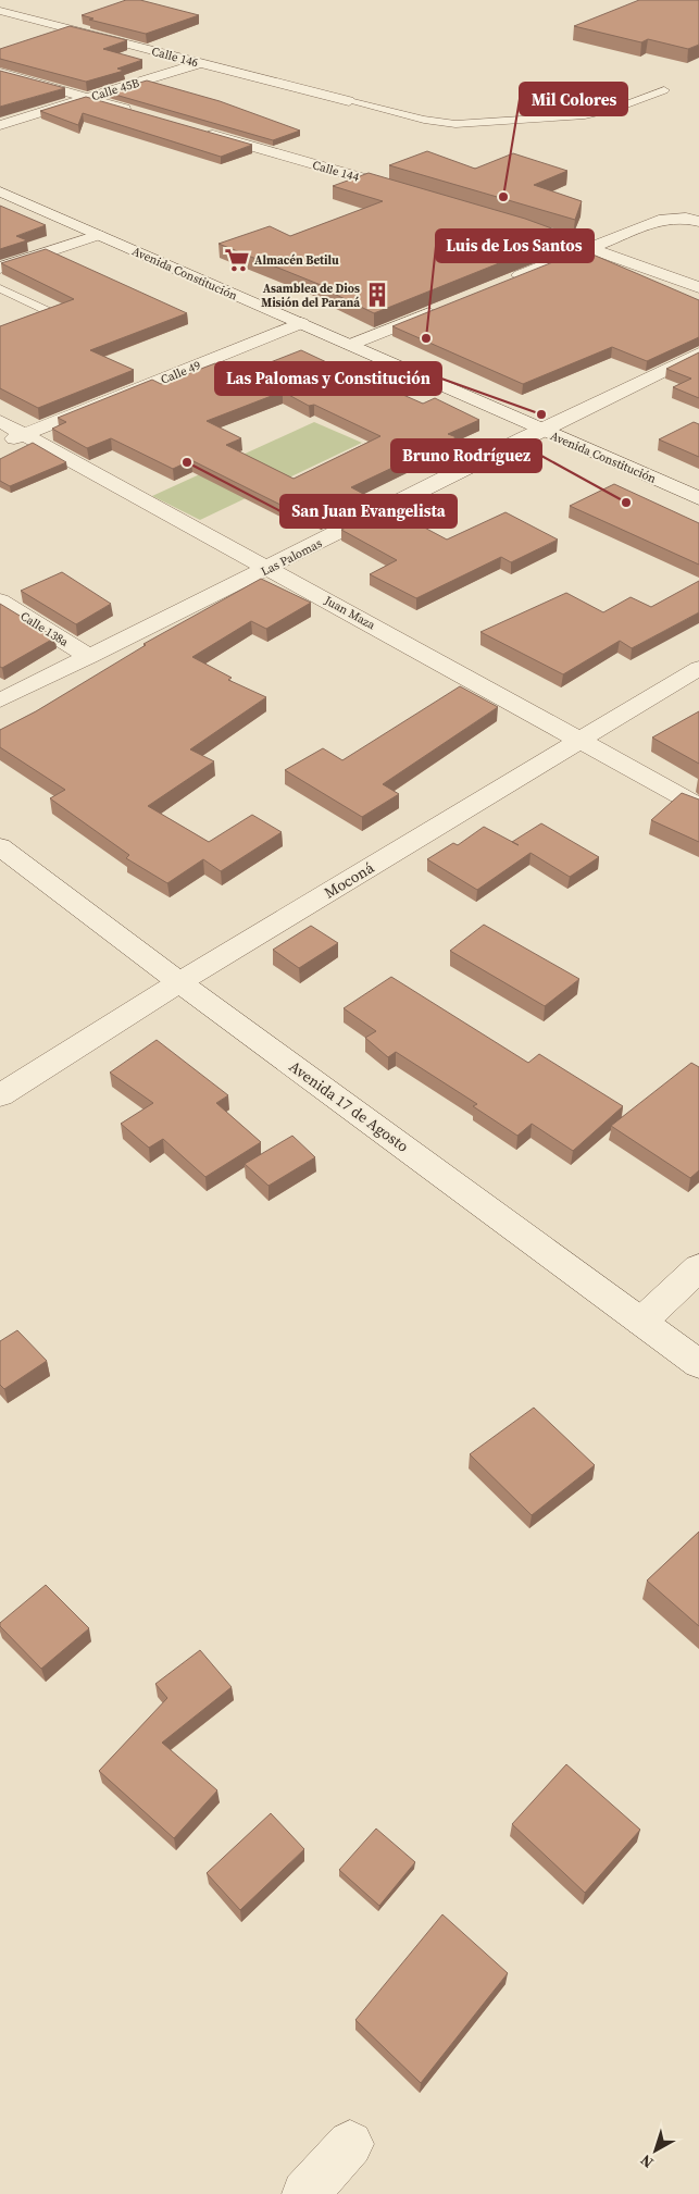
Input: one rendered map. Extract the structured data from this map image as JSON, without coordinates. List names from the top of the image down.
{
  "streets": {
    "street": [
      "Calle 146",
      "Calle 45B",
      "Calle 144",
      "Avenida Constitución",
      "Calle 49",
      "Las Palomas",
      "Juan Maza",
      "Calle 138a",
      "Moconá",
      "Avenida 17 de Agosto"
    ]
  },
  "crossings": [
    ["Calle 146", "Calle 45B"],
    ["Avenida Constitución", "Calle 49"],
    ["Avenida Constitución", "Las Palomas"],
    ["Calle 49", "Juan Maza"],
    ["Las Palomas", "Juan Maza"],
    ["Las Palomas", "Calle 138a"],
    ["Juan Maza", "Moconá"],
    ["Moconá", "Avenida 17 de Agosto"]
  ],
  "places": {
    "other": [
      "Mil Colores",
      "Luis de Los Santos",
      "Las Palomas y Constitución",
      "San Juan Evangelista",
      "Bruno Rodríguez"
    ],
    "supermarket": ["Almacén Betilu"],
    "building": ["Asamblea de Dios Misión del Paraná"]
  },
  "north": "bottom left"
}
